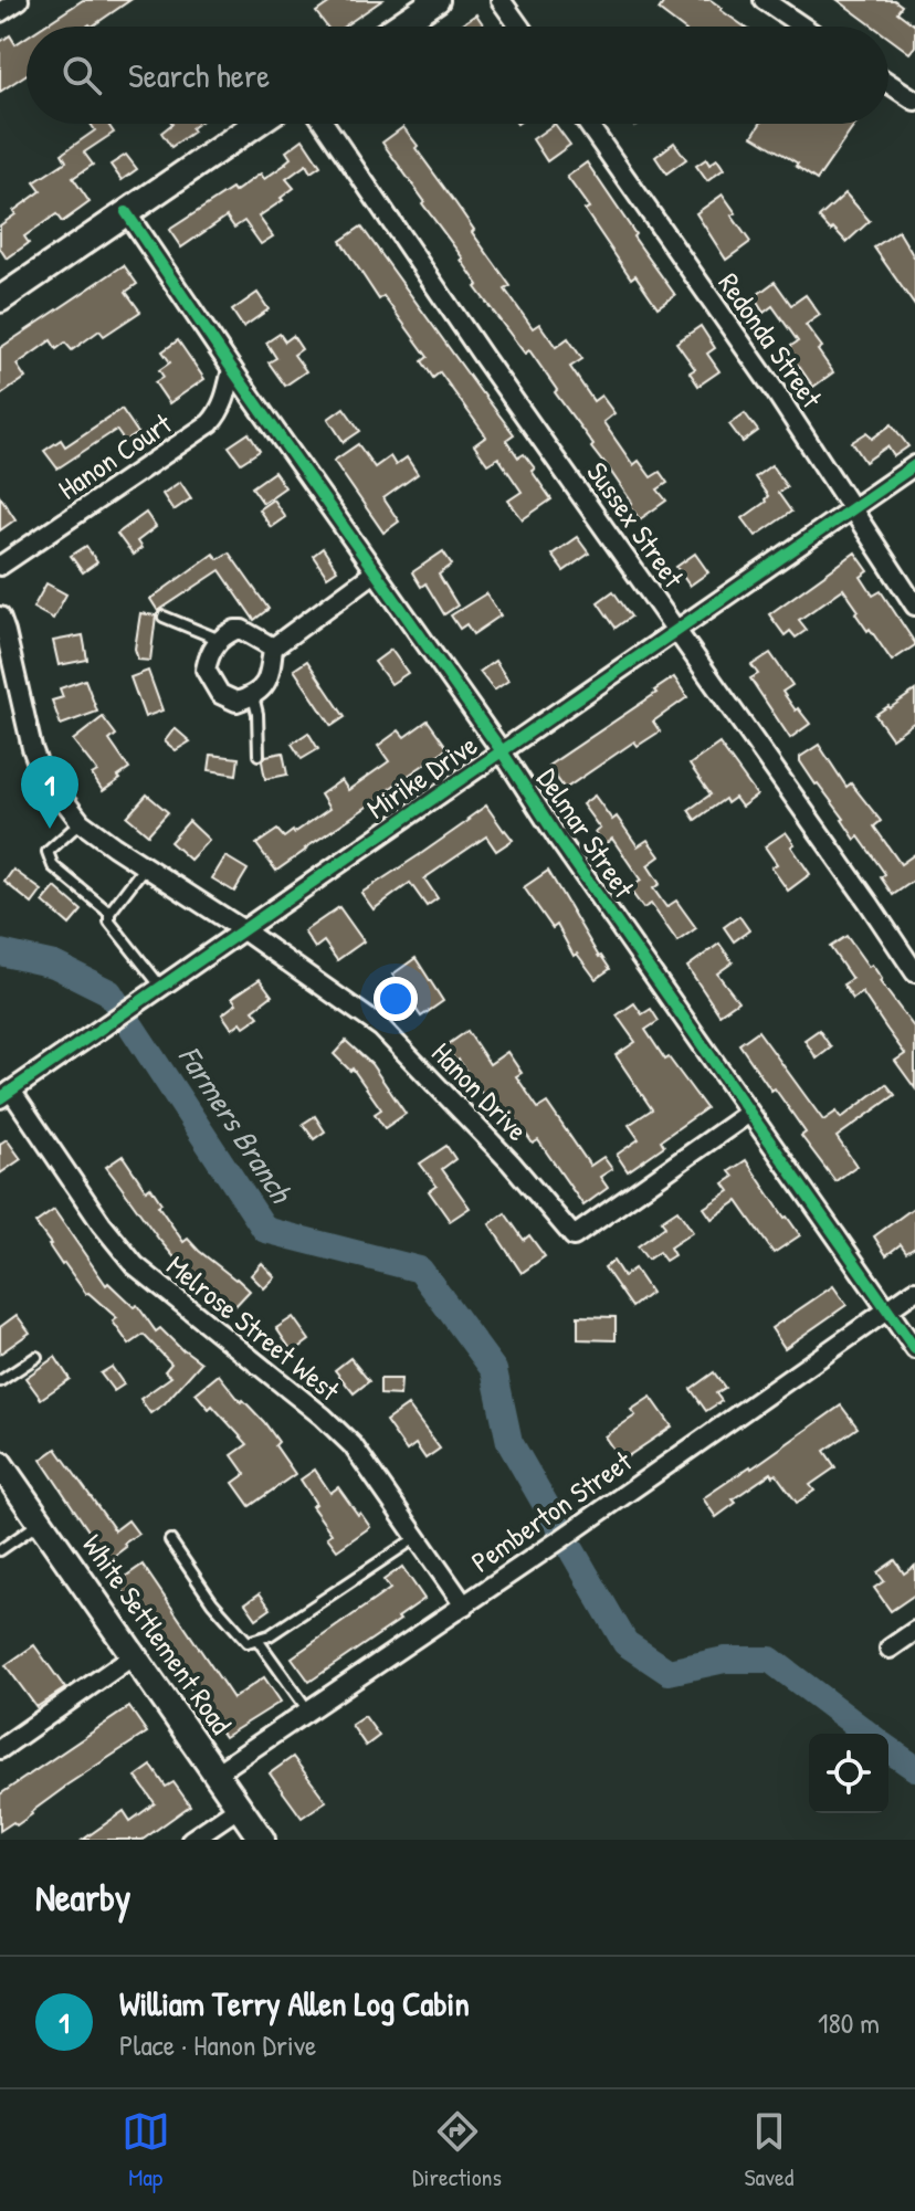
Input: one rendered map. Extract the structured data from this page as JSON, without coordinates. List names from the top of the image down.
{
  "streets": {
    "main road": ["White Settlement Road"],
    "street": [
      "Redonda Street",
      "Hanon Court",
      "Sussex Street",
      "Mirike Drive",
      "Delmar Street",
      "Hanon Drive",
      "Melrose Street West",
      "Pemberton Street"
    ]
  },
  "crossings": [
    ["Redonda Street", "Mirike Drive"],
    ["Hanon Court", "Delmar Street"],
    ["Sussex Street", "Mirike Drive"],
    ["Mirike Drive", "Delmar Street"],
    ["Mirike Drive", "Hanon Drive"],
    ["Mirike Drive", "Melrose Street West"],
    ["Delmar Street", "Hanon Drive"],
    ["Delmar Street", "Pemberton Street"],
    ["Melrose Street West", "Pemberton Street"],
    ["Pemberton Street", "White Settlement Road"]
  ],
  "water": ["Farmers Branch"],
  "page": {
    "search": "Search here",
    "pins": "1",
    "heading": "Nearby",
    "list": [
      {
        "mark": "1",
        "name": "William Terry Allen Log Cabin",
        "note": "Place · Hanon Drive",
        "value": "180 m"
      }
    ],
    "nav": ["Map", "Directions", "Saved"]
  }
}
